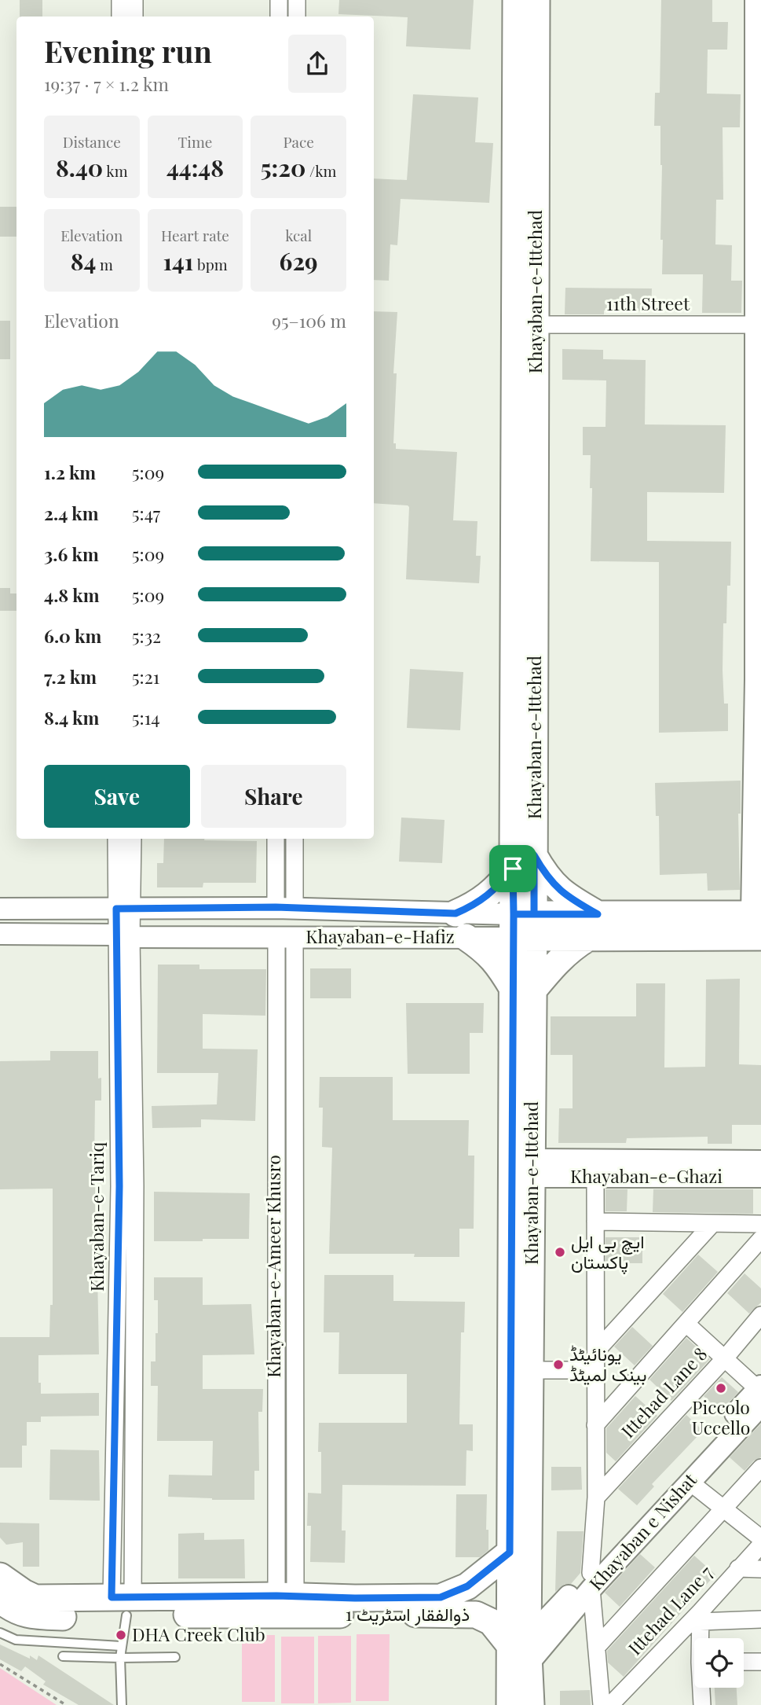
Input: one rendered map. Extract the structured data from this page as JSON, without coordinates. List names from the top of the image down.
{
  "streets": {
    "main road": ["Khayaban-e-Ittehad", "Khayaban-e-Hafiz", "ذوالفقار اسٹریٹ 1"],
    "street": [
      "11th Street",
      "Khayaban-e-Ghazi",
      "Khayaban-e-Tariq",
      "Khayaban-e-Ameer Khusro",
      "Ittehad Lane 8",
      "Khayaban e Nishat",
      "Ittehad Lane 7"
    ]
  },
  "crossings": [
    ["Khayaban-e-Ittehad", "11th Street"],
    ["Khayaban-e-Ittehad", "Khayaban-e-Hafiz"],
    ["Khayaban-e-Ittehad", "Khayaban-e-Ghazi"],
    ["Khayaban-e-Ittehad", "Khayaban e Nishat"],
    ["Khayaban-e-Ittehad", "ذوالفقار اسٹریٹ 1"],
    ["Khayaban-e-Hafiz", "Khayaban-e-Tariq"],
    ["Khayaban-e-Hafiz", "Khayaban-e-Ameer Khusro"],
    ["Khayaban-e-Tariq", "ذوالفقار اسٹریٹ 1"],
    ["Khayaban-e-Ameer Khusro", "ذوالفقار اسٹریٹ 1"],
    ["Khayaban e Nishat", "ذوالفقار اسٹریٹ 1"]
  ],
  "places": [
    "ایچ بی ایل پاکستان",
    "یونائیٹڈ بینک لمیٹڈ",
    "Piccolo Uccello",
    "DHA Creek Club"
  ],
  "page": {
    "heading": ["Evening run", "19:37 · 7 × 1.2 km"],
    "stats": [
      ["Distance", "8.40 km"],
      ["Time", "44:48"],
      ["Pace", "5:20 /km"],
      ["Elevation", "84 m"],
      ["Heart rate", "141 bpm"],
      ["kcal", "629"]
    ],
    "chart": ["Elevation", "95–106 m"],
    "list": [
      {
        "name": "1.2 km",
        "note": "5:09"
      },
      {
        "name": "2.4 km",
        "note": "5:47"
      },
      {
        "name": "3.6 km",
        "note": "5:09"
      },
      {
        "name": "4.8 km",
        "note": "5:09"
      },
      {
        "name": "6.0 km",
        "note": "5:32"
      },
      {
        "name": "7.2 km",
        "note": "5:21"
      },
      {
        "name": "8.4 km",
        "note": "5:14"
      }
    ],
    "buttons": ["Save", "Share"]
  }
}
